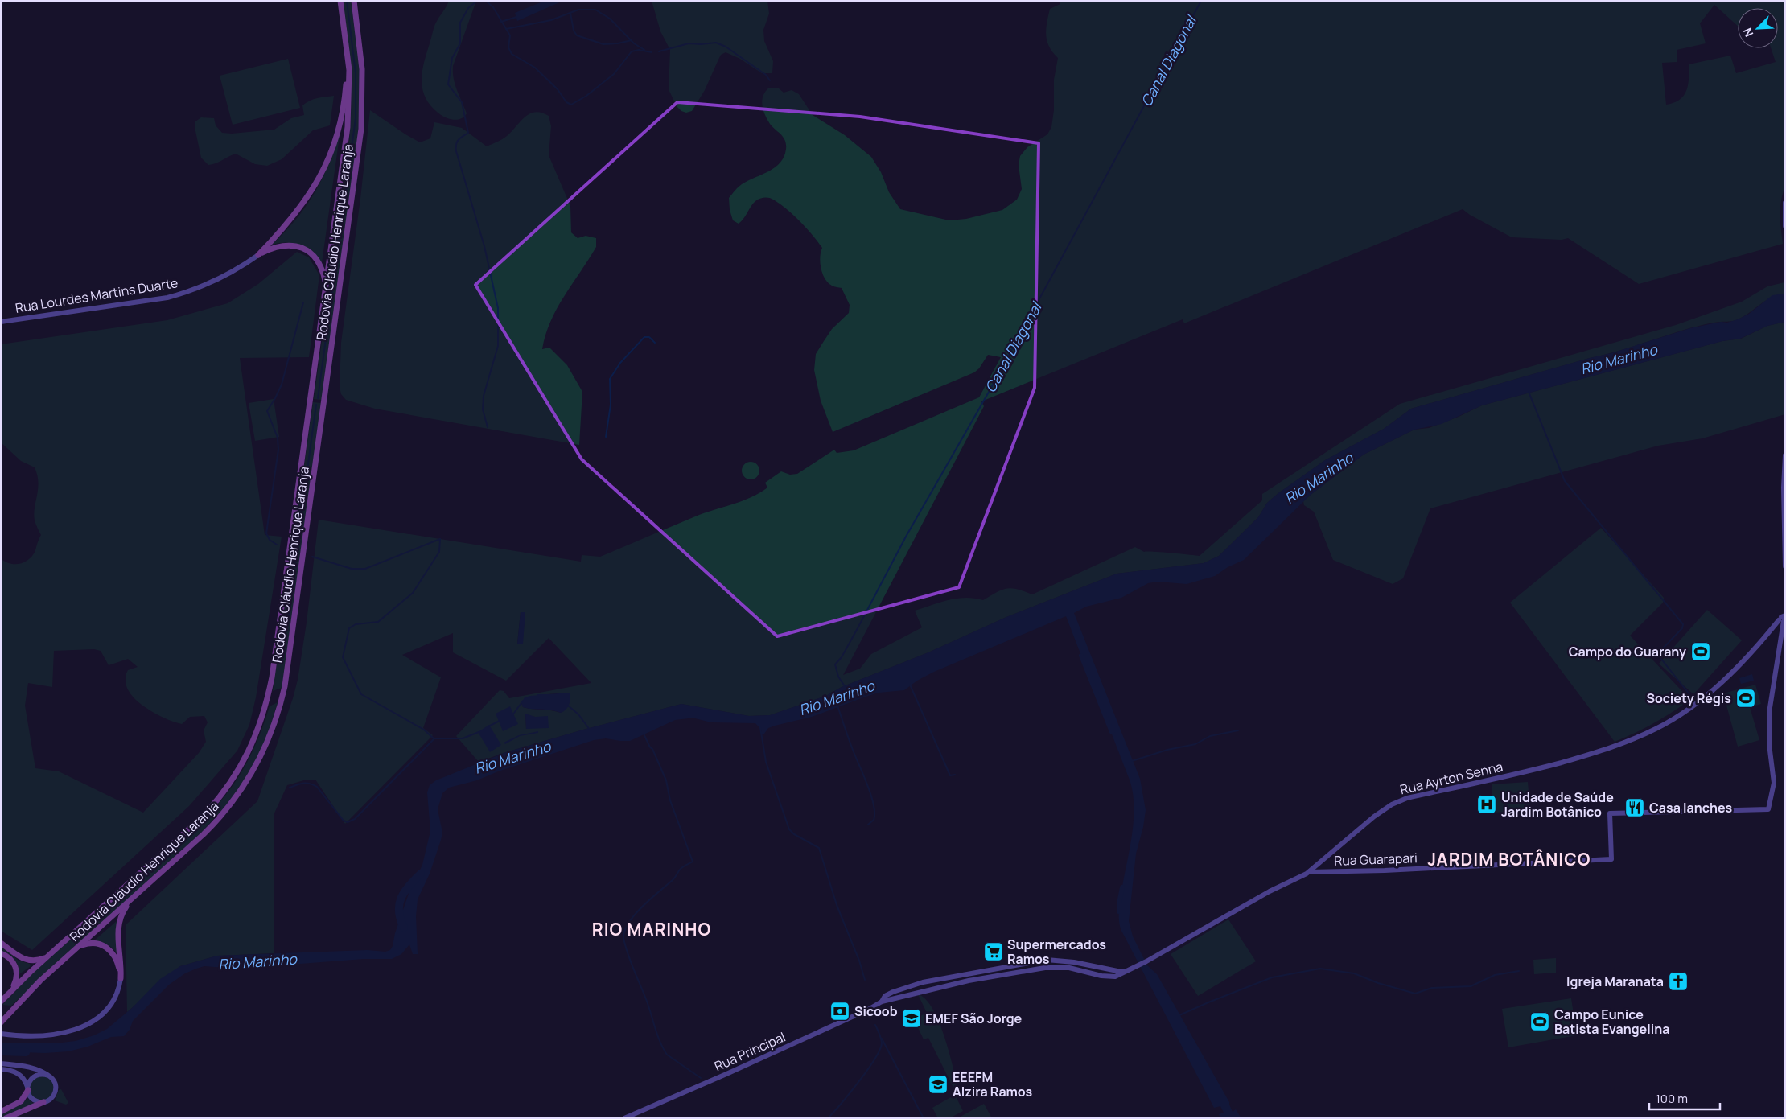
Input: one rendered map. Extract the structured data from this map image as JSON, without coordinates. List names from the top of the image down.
{
  "streets": {
    "main road": [
      "Rodovia Cláudio Henrique Laranja",
      "Rua Lourdes Martins Duarte",
      "Rua Ayrton Senna",
      "Rua Guarapari",
      "Rua Principal"
    ]
  },
  "crossings": [
    ["Rua Ayrton Senna", "Rua Guarapari"],
    ["Rua Ayrton Senna", "Rua Principal"]
  ],
  "districts": ["JARDIM BOTÂNICO", "RIO MARINHO"],
  "water": ["Canal Diagonal", "Rio Marinho"],
  "places": {
    "sports": ["Campo do Guarany", "Society Régis", "Campo Eunice Batista Evangelina"],
    "hospital": ["Unidade de Saúde Jardim Botânico"],
    "restaurant": ["Casa lanches"],
    "supermarket": ["Supermercados Ramos"],
    "church": ["Igreja Maranata"],
    "bank": ["Sicoob"],
    "school or university": ["EMEF São Jorge", "EEEFM Alzira Ramos"]
  },
  "scale_bar": "100 m",
  "north": "bottom left"
}
